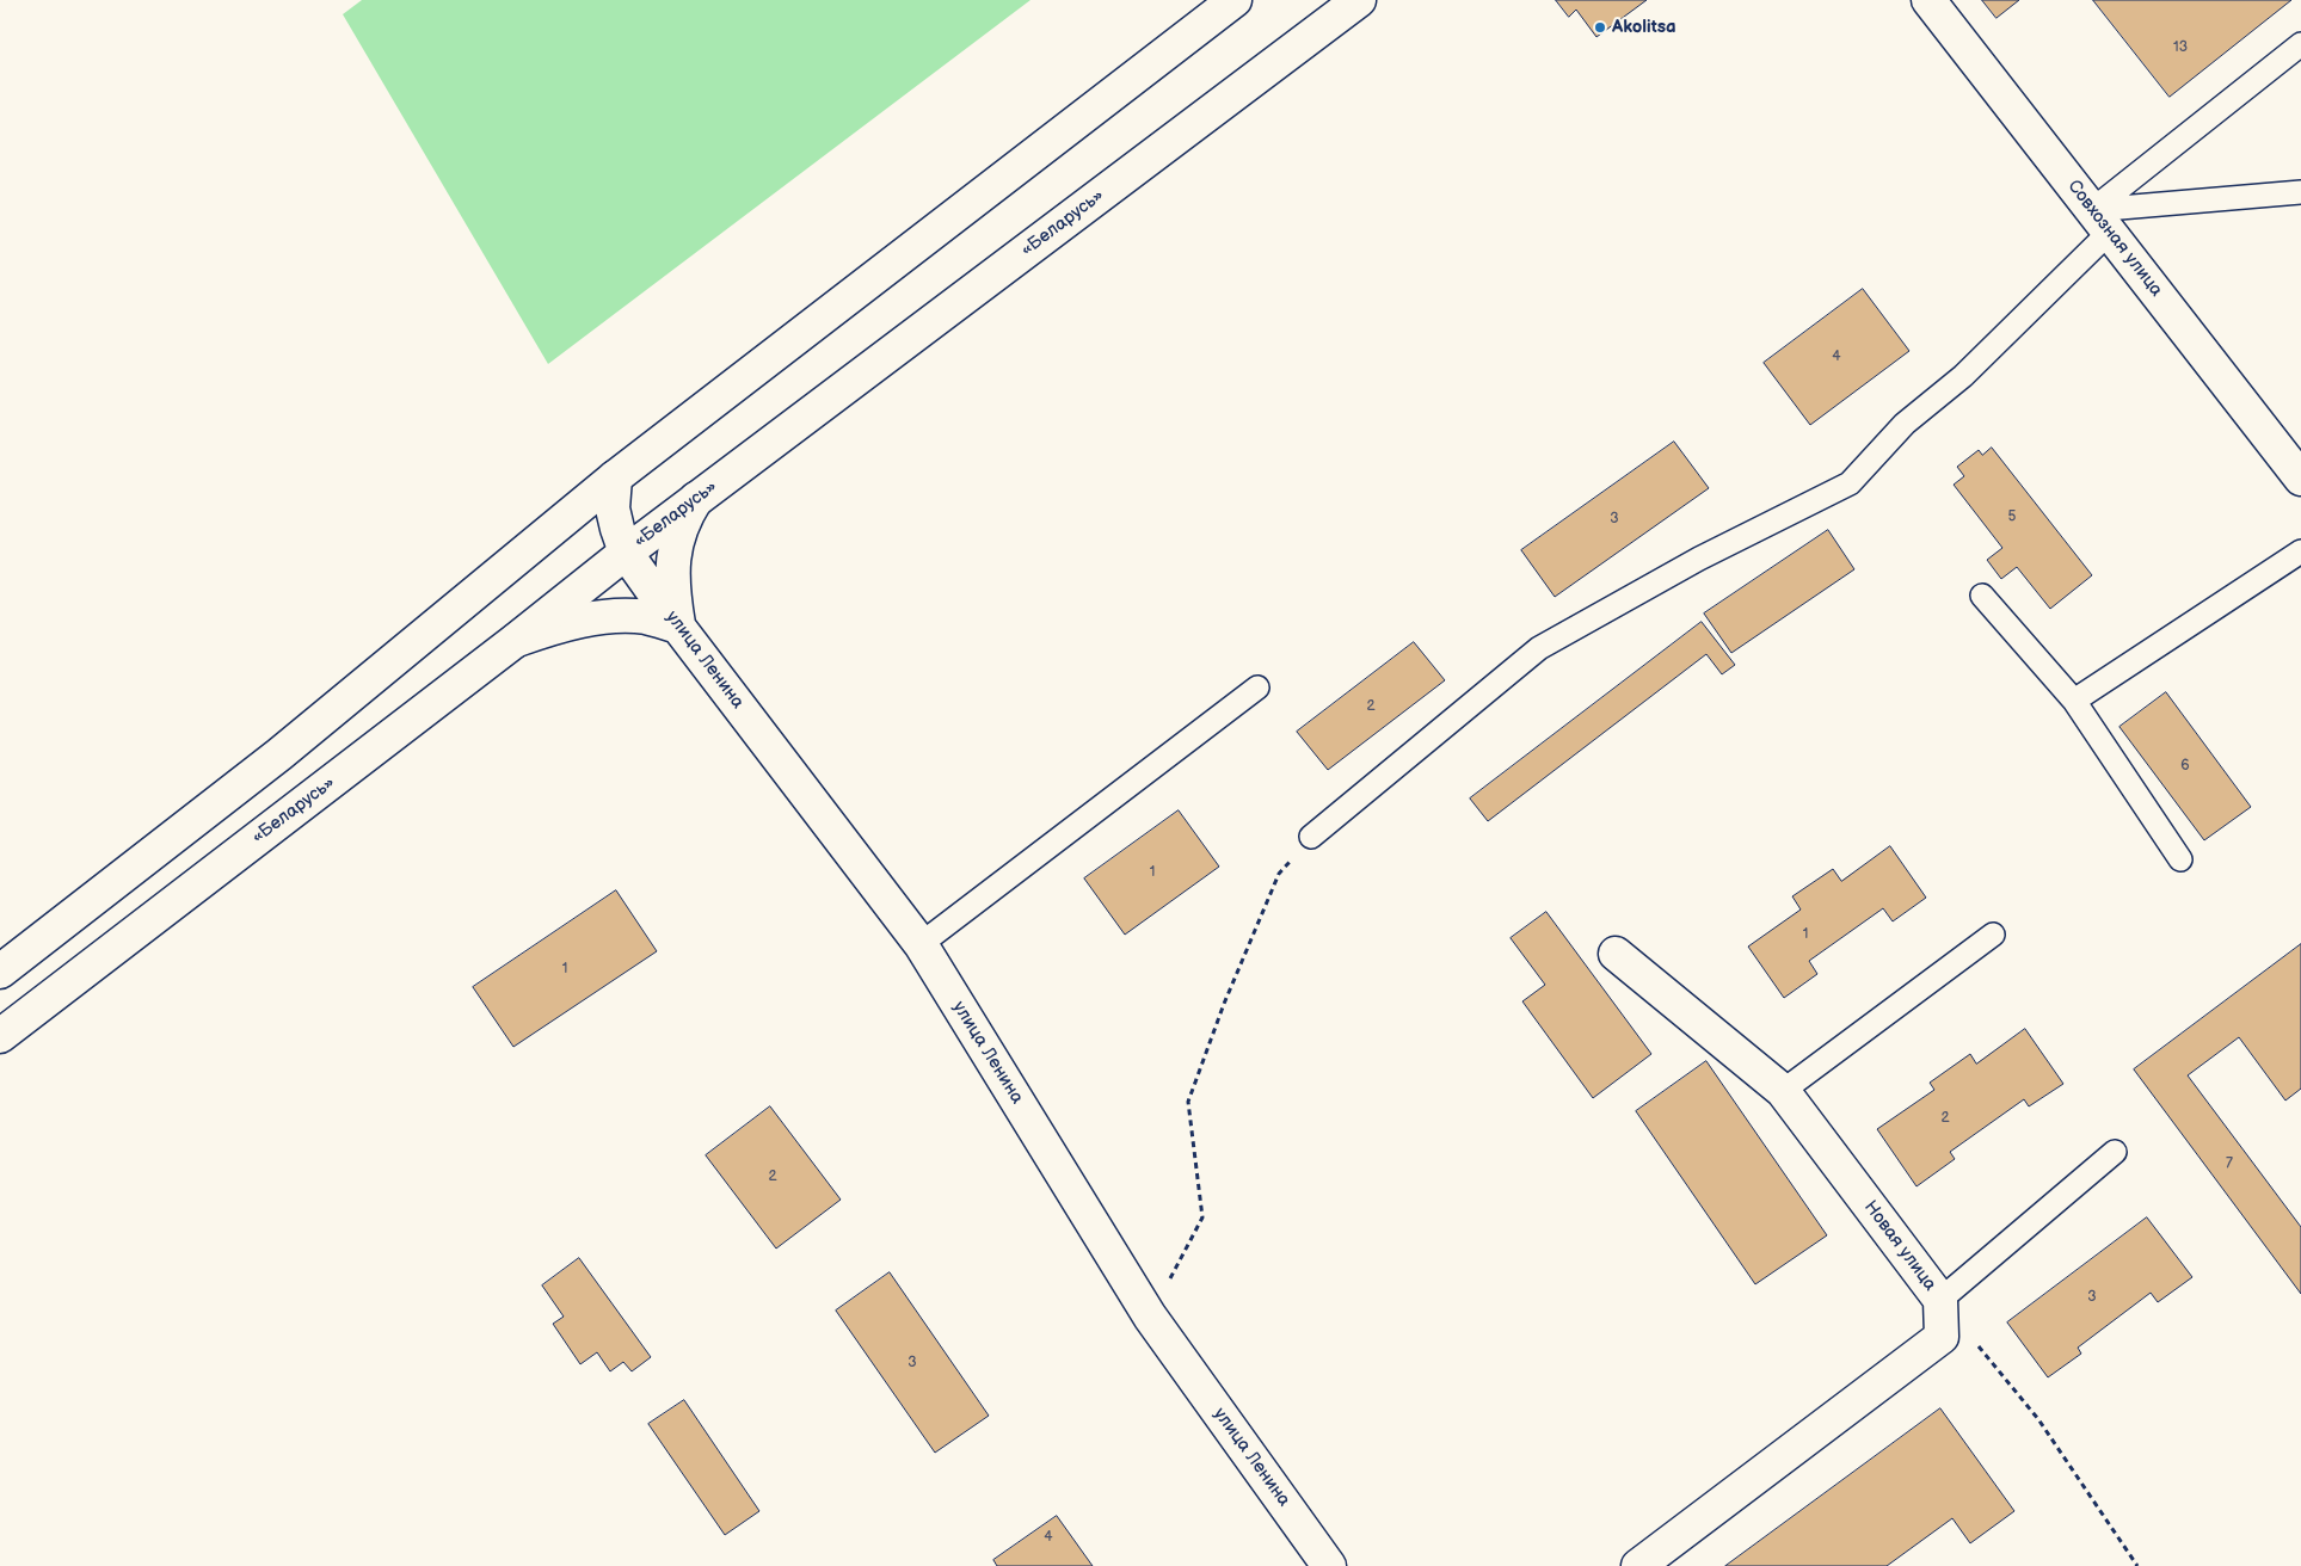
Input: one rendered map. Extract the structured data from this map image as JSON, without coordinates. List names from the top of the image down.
{
  "streets": {
    "main road": [
      "«Беларусь»",
      "Совхозная улица",
      "улица Ленина",
      "Новая улица"
    ]
  },
  "crossings": [
    ["«Беларусь»", "улица Ленина"]
  ],
  "places": ["Akolitsa"],
  "house_numbers": [
    "13",
    "4",
    "5",
    "3",
    "2",
    "6",
    "1",
    "1",
    "1",
    "2",
    "7",
    "2",
    "3",
    "3",
    "4"
  ]
}
